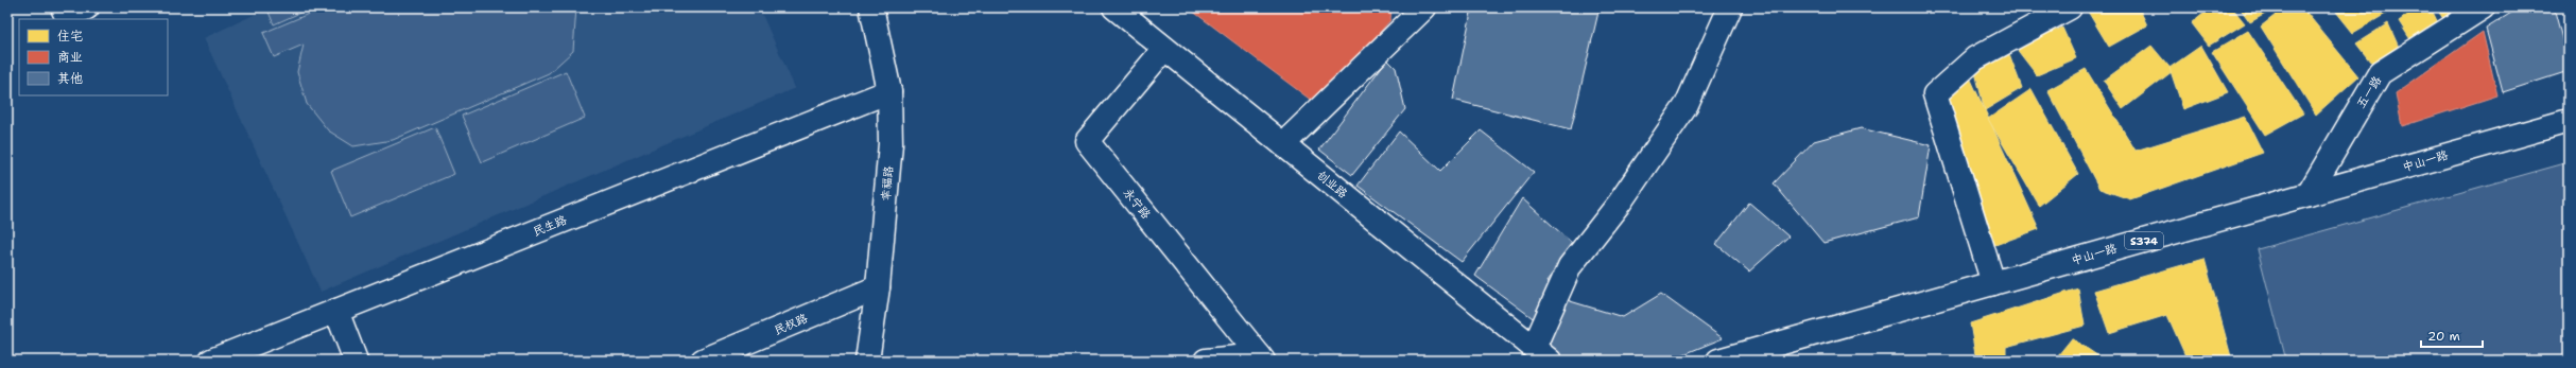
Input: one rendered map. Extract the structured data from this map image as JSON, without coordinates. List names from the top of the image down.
{
  "streets": {
    "street": [
      "五一路",
      "中山一路",
      "幸福路",
      "创业路",
      "永宁路",
      "民生路",
      "S374",
      "民权路"
    ]
  },
  "crossings": [
    ["五一路", "中山一路"],
    ["幸福路", "民生路"],
    ["幸福路", "民权路"],
    ["创业路", "永宁路"]
  ],
  "legend": ["住宅", "商业", "其他"],
  "scale_bar": "20 m"
}
